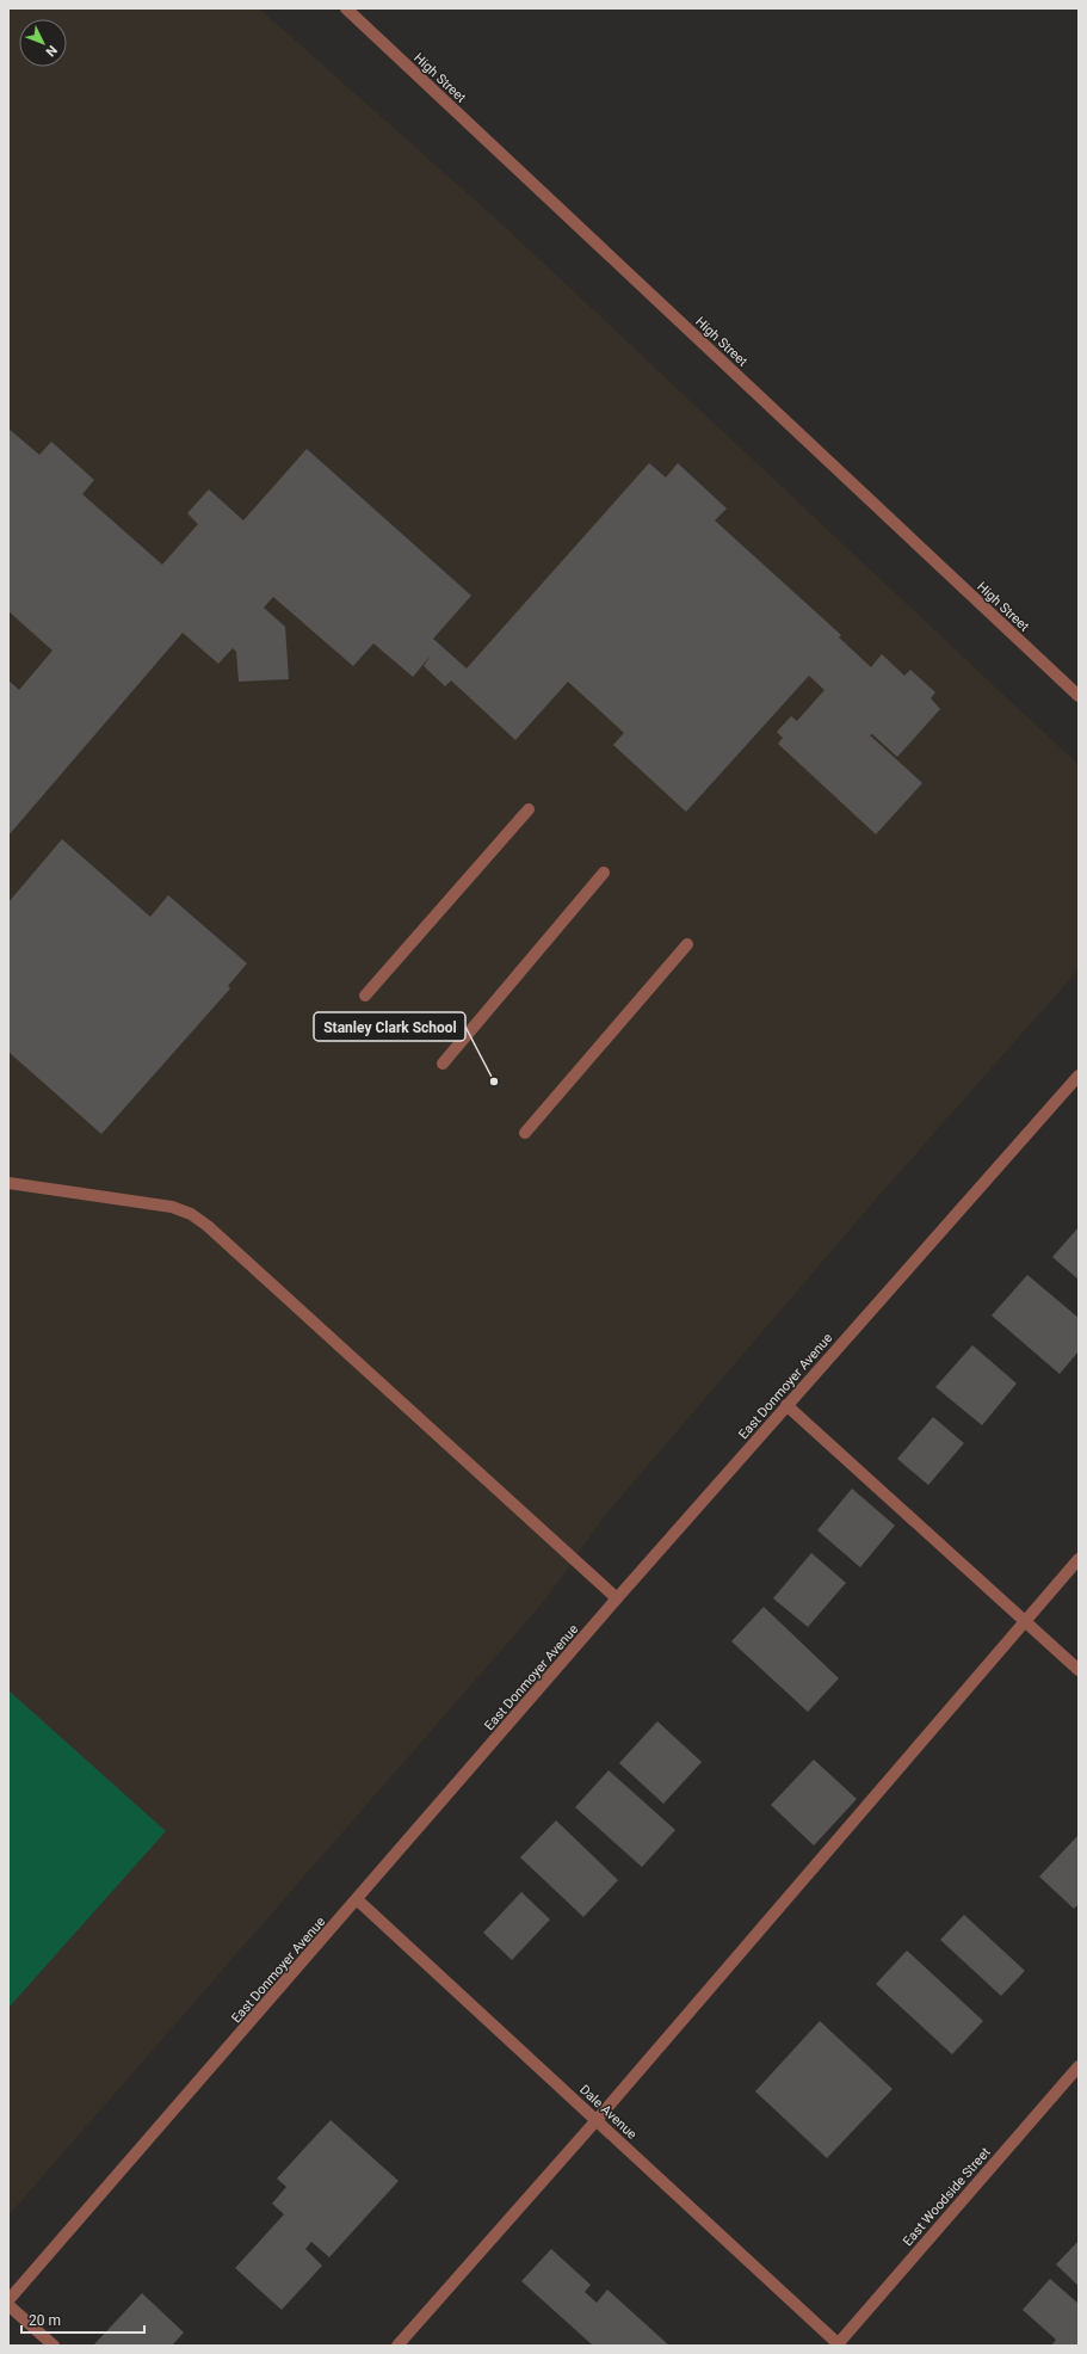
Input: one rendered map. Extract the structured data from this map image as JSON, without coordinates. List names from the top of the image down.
{
  "streets": {
    "street": [
      "High Street",
      "East Donmoyer Avenue",
      "Dale Avenue",
      "East Woodside Street"
    ]
  },
  "crossings": [
    ["East Donmoyer Avenue", "Dale Avenue"],
    ["Dale Avenue", "East Woodside Street"]
  ],
  "places": ["Stanley Clark School"],
  "scale_bar": "20 m",
  "north": "bottom right"
}
